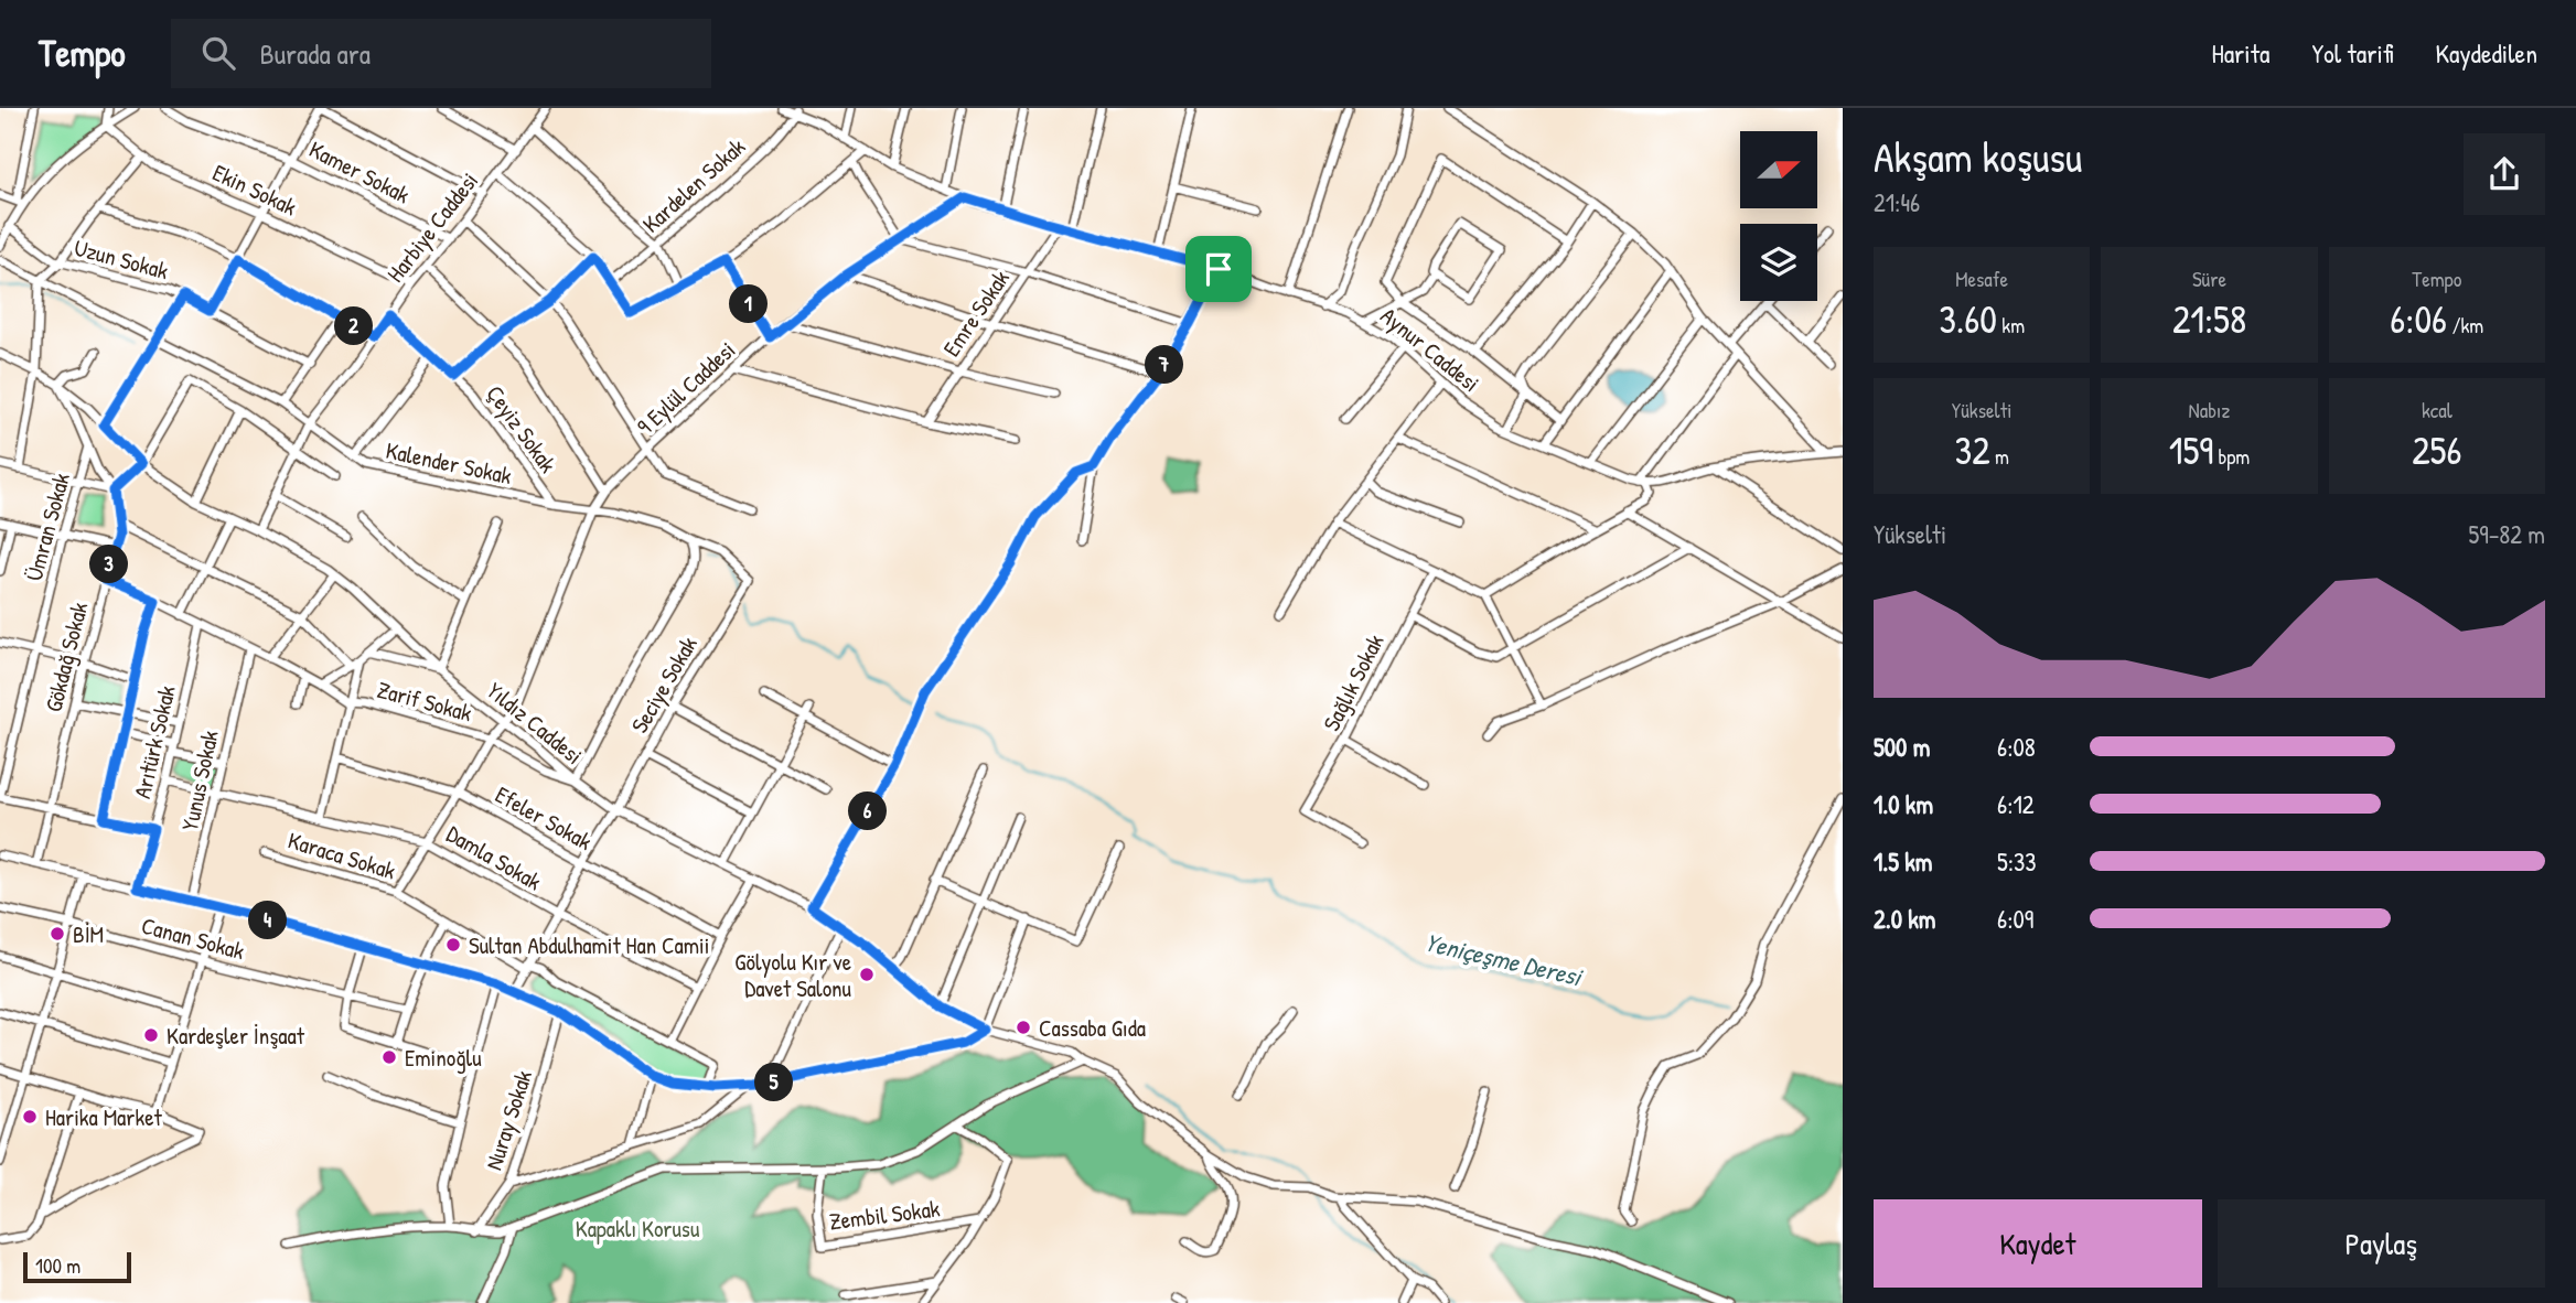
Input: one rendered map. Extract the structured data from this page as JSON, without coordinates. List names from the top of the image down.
{
  "streets": {
    "street": [
      "Kamer Sokak",
      "Kardelen Sokak",
      "Ekin Sokak",
      "Harbiye Caddesi",
      "Uzun Sokak",
      "Emre Sokak",
      "Aynur Caddesi",
      "9 Eylül Caddesi",
      "Çeyiz Sokak",
      "Kalender Sokak",
      "Ümran Sokak",
      "Gökdağ Sokak",
      "Sağlık Sokak",
      "Seciye Sokak",
      "Zarif Sokak",
      "Yıldız Caddesi",
      "Arıtürk Sokak",
      "Yunus Sokak",
      "Efeler Sokak",
      "Karaca Sokak",
      "Damla Sokak",
      "Canan Sokak",
      "Nuray Sokak",
      "Zembil Sokak"
    ]
  },
  "crossings": [
    ["Kamer Sokak", "Harbiye Caddesi"],
    ["Kardelen Sokak", "Aynur Caddesi"],
    ["Ekin Sokak", "Harbiye Caddesi"],
    ["Harbiye Caddesi", "Çeyiz Sokak"],
    ["Harbiye Caddesi", "Kalender Sokak"],
    ["Harbiye Caddesi", "Yıldız Caddesi"],
    ["Emre Sokak", "Aynur Caddesi"],
    ["Aynur Caddesi", "9 Eylül Caddesi"],
    ["9 Eylül Caddesi", "Kalender Sokak"],
    ["9 Eylül Caddesi", "Zarif Sokak"],
    ["9 Eylül Caddesi", "Yıldız Caddesi"],
    ["9 Eylül Caddesi", "Efeler Sokak"],
    ["9 Eylül Caddesi", "Karaca Sokak"],
    ["9 Eylül Caddesi", "Damla Sokak"],
    ["Çeyiz Sokak", "Kalender Sokak"],
    ["Kalender Sokak", "Seciye Sokak"],
    ["Ümran Sokak", "Gökdağ Sokak"],
    ["Gökdağ Sokak", "Yıldız Caddesi"],
    ["Seciye Sokak", "Yıldız Caddesi"],
    ["Seciye Sokak", "Efeler Sokak"],
    ["Seciye Sokak", "Karaca Sokak"],
    ["Seciye Sokak", "Damla Sokak"],
    ["Zarif Sokak", "Yıldız Caddesi"],
    ["Arıtürk Sokak", "Damla Sokak"],
    ["Yunus Sokak", "Damla Sokak"]
  ],
  "water": ["Yeniçeşme Deresi"],
  "parks": ["Kapaklı Korusu"],
  "places": [
    "BİM",
    "Sultan Abdulhamit Han Camii",
    "Gölyolu Kır ve Davet Salonu",
    "Cassaba Gıda",
    "Kardeşler İnşaat",
    "Eminoğlu",
    "Harika Market"
  ],
  "scale_bar": "100 m",
  "north": "right",
  "page": {
    "header": "Tempo",
    "search": "Burada ara",
    "nav": ["Harita", "Yol tarifi", "Kaydedilen"],
    "heading": ["Akşam koşusu", "21:46"],
    "stats": [
      ["Mesafe", "3.60 km"],
      ["Süre", "21:58"],
      ["Tempo", "6:06 /km"],
      ["Yükselti", "32 m"],
      ["Nabız", "159 bpm"],
      ["kcal", "256"]
    ],
    "pins": [
      "1",
      "2",
      "7",
      "3",
      "6",
      "4",
      "5"
    ],
    "chart": ["Yükselti", "59–82 m"],
    "list": [
      {
        "name": "500 m",
        "note": "6:08"
      },
      {
        "name": "1.0 km",
        "note": "6:12"
      },
      {
        "name": "1.5 km",
        "note": "5:33"
      },
      {
        "name": "2.0 km",
        "note": "6:09"
      }
    ],
    "buttons": ["Kaydet", "Paylaş"],
    "scale": "100 m"
  }
}
